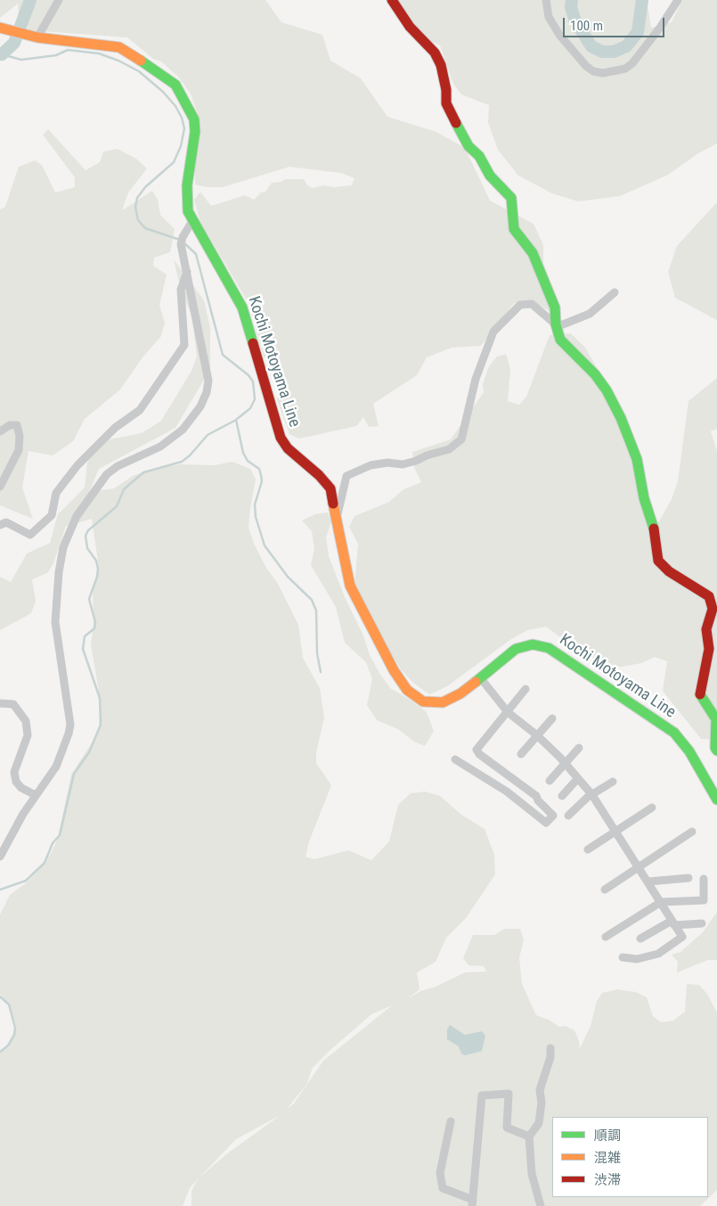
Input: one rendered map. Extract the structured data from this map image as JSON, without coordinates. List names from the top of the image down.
{
  "streets": {
    "main road": ["Kochi Motoyama Line"]
  },
  "legend": ["順調", "混雑", "渋滞"],
  "scale_bar": "100 m"
}
